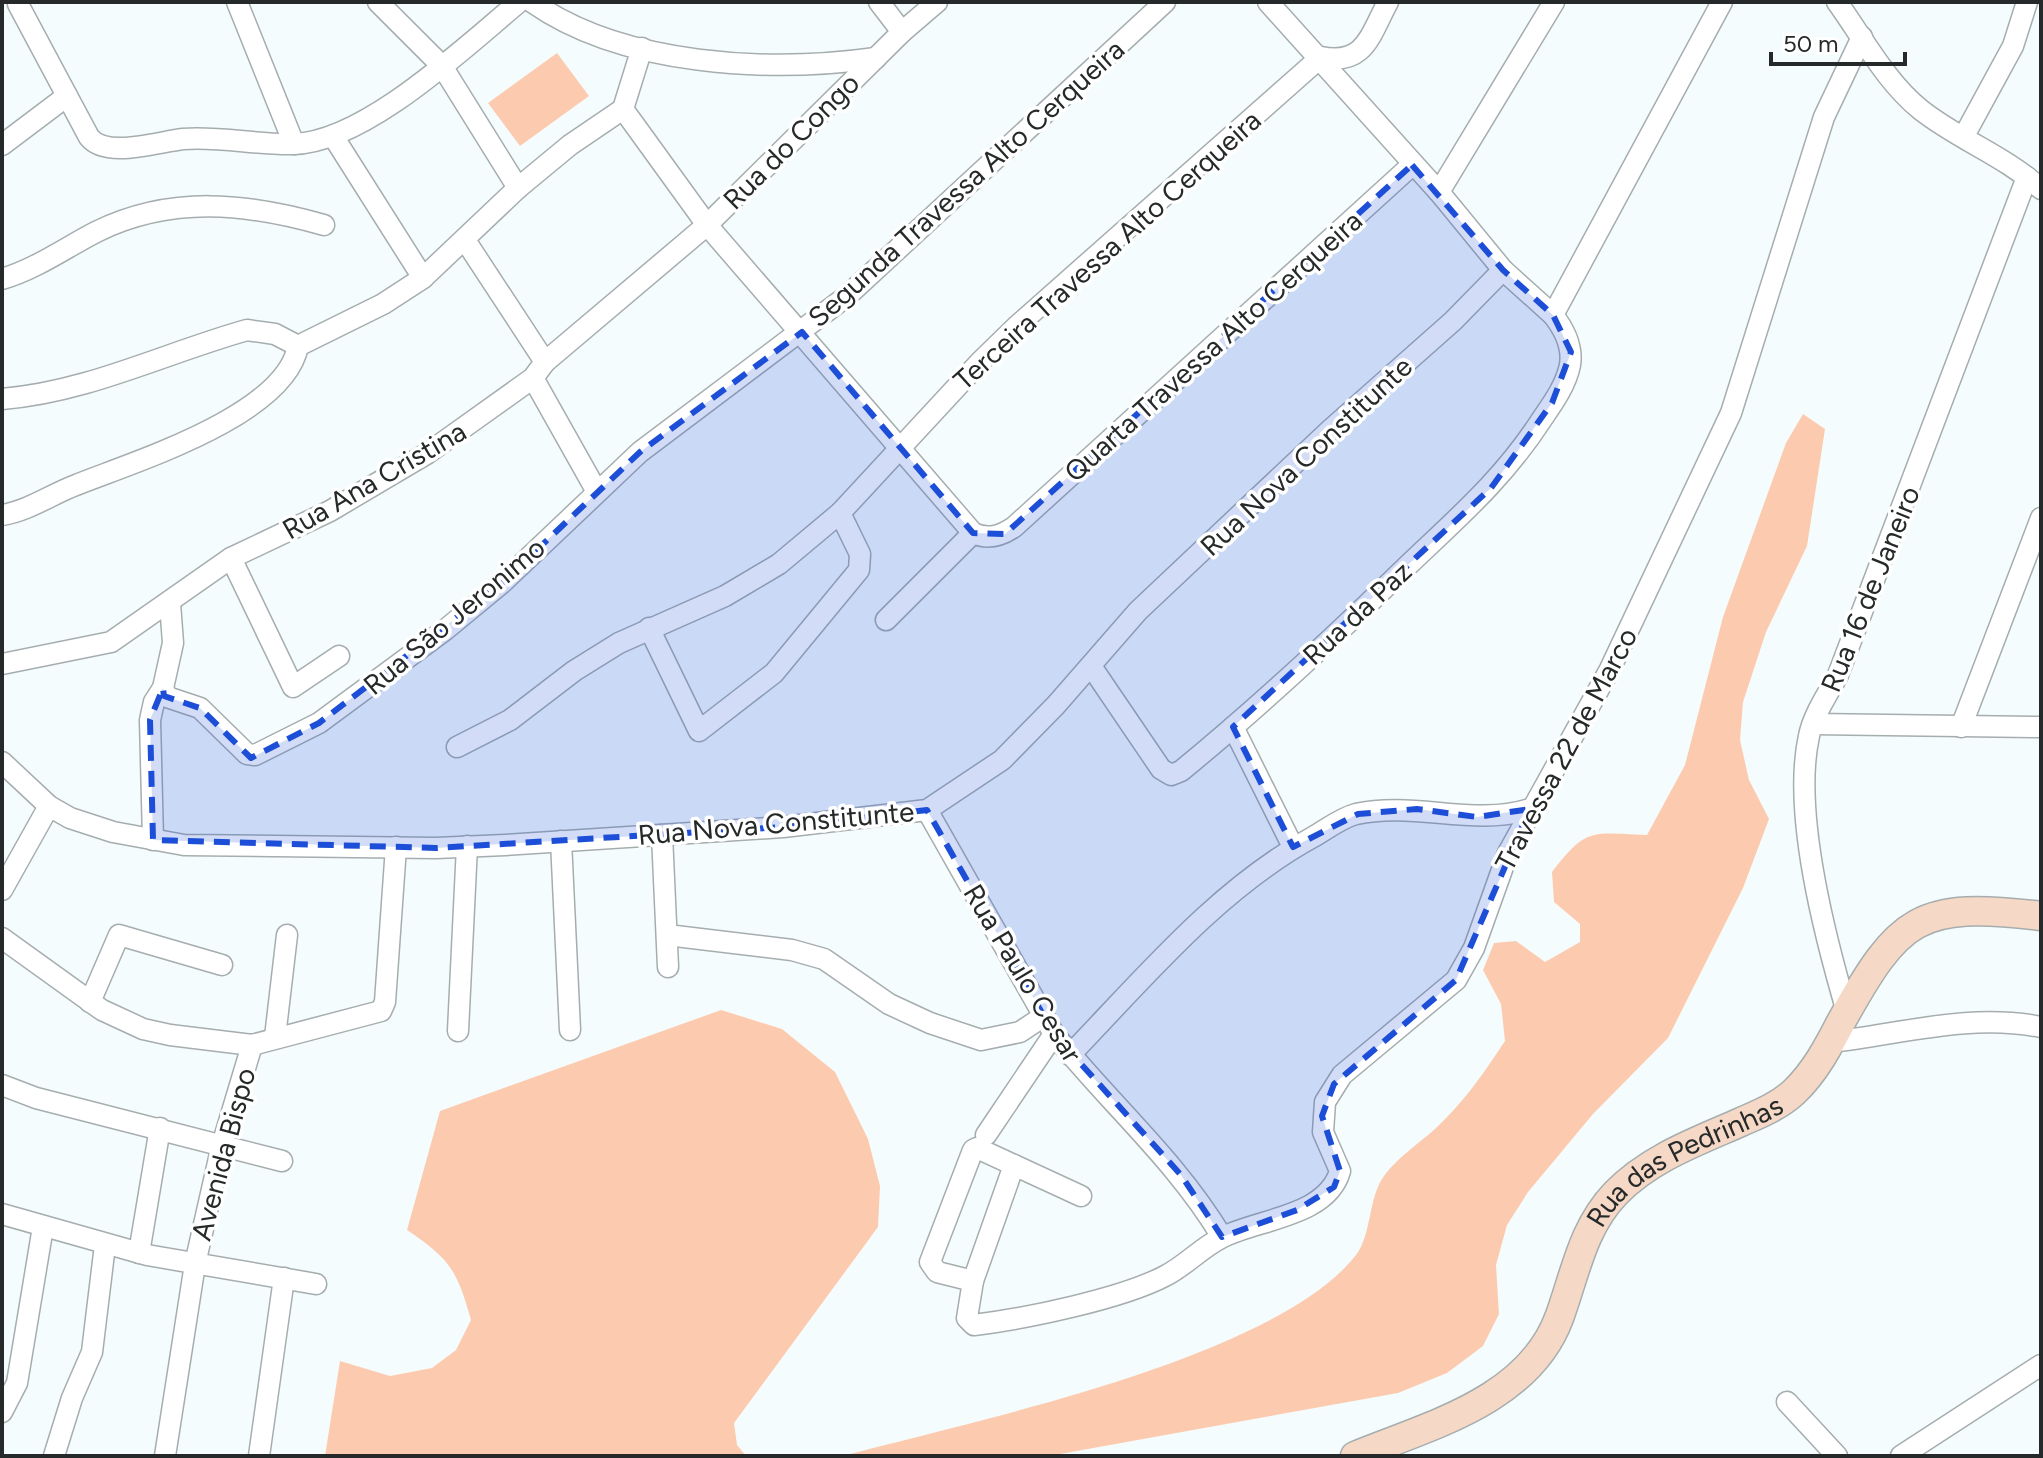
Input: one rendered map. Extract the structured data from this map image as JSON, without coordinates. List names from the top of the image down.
{
  "streets": {
    "main road": ["Rua das Pedrinhas"],
    "street": [
      "Rua do Congo",
      "Segunda Travessa Alto Cerqueira",
      "Terceira Travessa Alto Cerqueira",
      "Quarta Travessa Alto Cerqueira",
      "Rua Nova Constitunte",
      "Rua Ana Cristina",
      "Rua 16 de Janeiro",
      "Rua da Paz",
      "Rua São Jeronimo",
      "Travessa 22 de Marco",
      "Rua Paulo Cesar",
      "Avenida Bispo"
    ]
  },
  "crossings": [
    ["Rua do Congo", "Rua Ana Cristina"],
    ["Segunda Travessa Alto Cerqueira", "Rua São Jeronimo"],
    ["Rua Nova Constitunte", "Rua da Paz"],
    ["Rua Nova Constitunte", "Rua Paulo Cesar"],
    ["Rua 16 de Janeiro", "Rua das Pedrinhas"],
    ["Travessa 22 de Marco", "Rua Paulo Cesar"]
  ],
  "scale_bar": "50 m"
}
